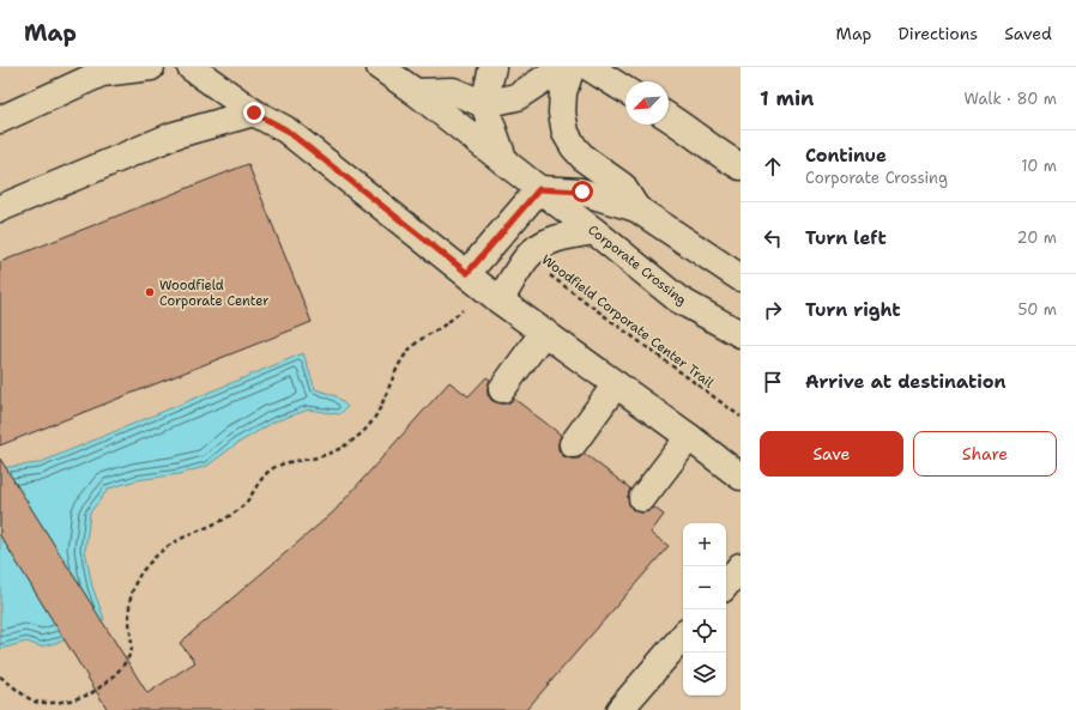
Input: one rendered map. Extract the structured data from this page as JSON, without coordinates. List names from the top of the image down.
{
  "streets": {
    "street": ["Corporate Crossing"],
    "path": ["Woodfield Corporate Center Trail"]
  },
  "places": ["Woodfield Corporate Center"],
  "north": "bottom left",
  "page": {
    "header": "Map",
    "nav": ["Map", "Directions", "Saved"],
    "heading": ["1 min", "Walk · 80 m"],
    "list": [
      ["Continue", "Corporate Crossing", "10 m"],
      ["Turn left", "20 m"],
      ["Turn right", "50 m"],
      "Arrive at destination"
    ],
    "buttons": ["Save", "Share"],
    "map_buttons": ["+", "−"]
  }
}
